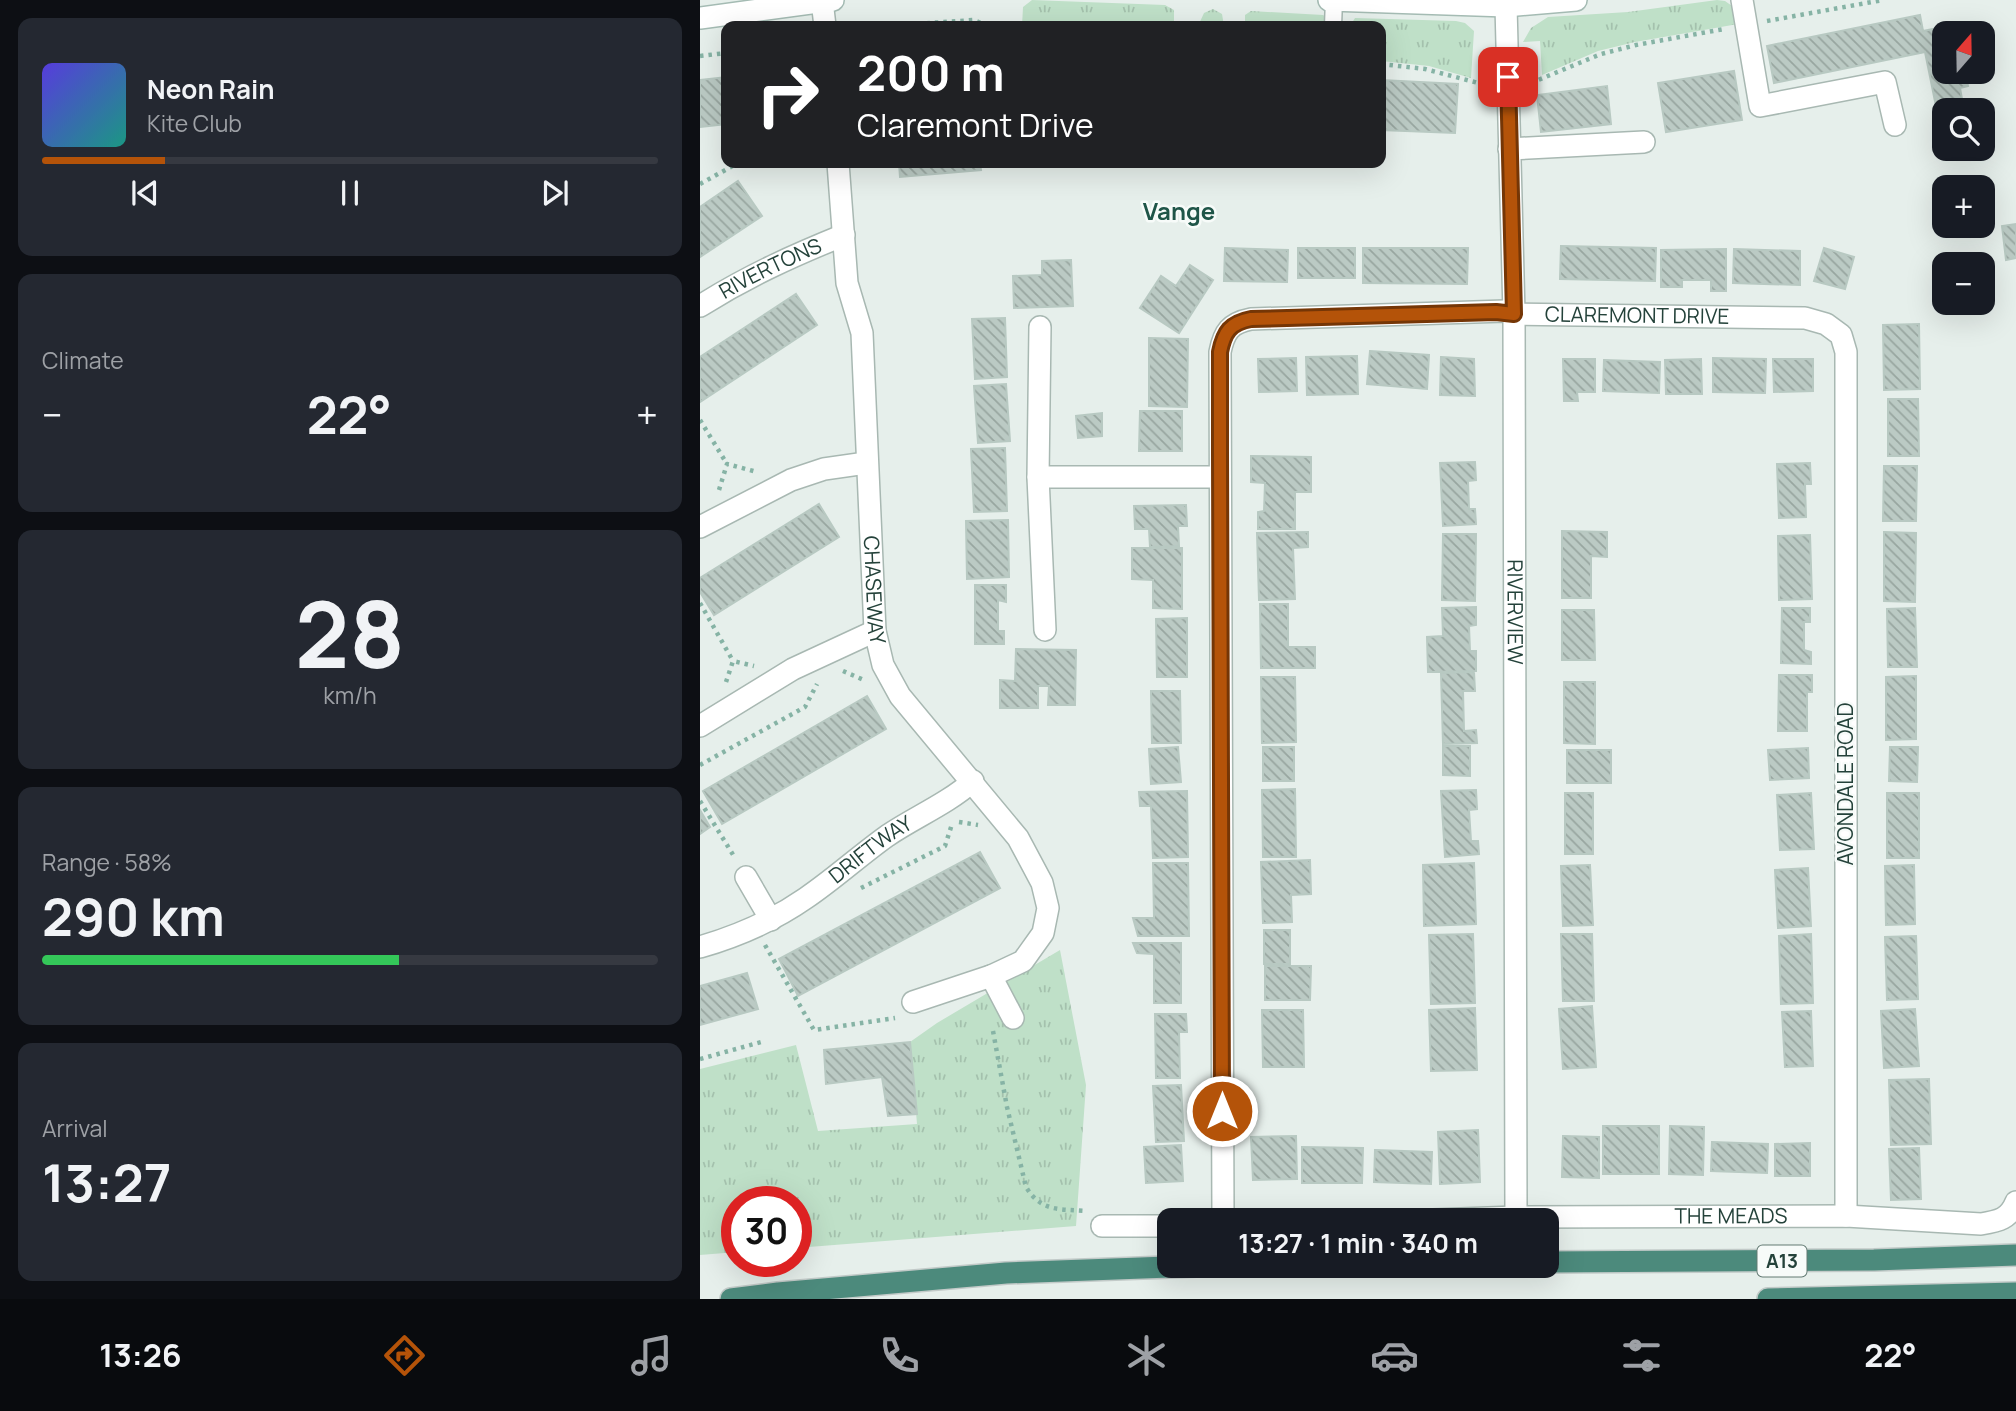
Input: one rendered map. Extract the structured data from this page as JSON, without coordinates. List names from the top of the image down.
{
  "streets": {
    "highway": ["A13"],
    "street": [
      "RIVERTONS",
      "CLAREMONT DRIVE",
      "CHASEWAY",
      "RIVERVIEW",
      "AVONDALE ROAD",
      "DRIFTWAY",
      "THE MEADS"
    ]
  },
  "crossings": [
    ["RIVERTONS", "CHASEWAY"],
    ["CLAREMONT DRIVE", "RIVERVIEW"],
    ["CLAREMONT DRIVE", "AVONDALE ROAD"],
    ["CHASEWAY", "DRIFTWAY"],
    ["AVONDALE ROAD", "THE MEADS"]
  ],
  "districts": ["Vange"],
  "north": "top",
  "page": {
    "map_buttons": ["+", "−"],
    "turn": ["200 m", "Claremont Drive"],
    "song": ["Neon Rain", "Kite Club"],
    "tile": [
      "Climate",
      ["28", "km/h"],
      ["Range · 58%", "290 km"],
      ["Arrival", "13:27"]
    ],
    "heat": ["−", "22°", "+"],
    "limit": "30",
    "trip": "13:27 · 1 min · 340 m",
    "tabs": ["13:26", "22°"]
  }
}
